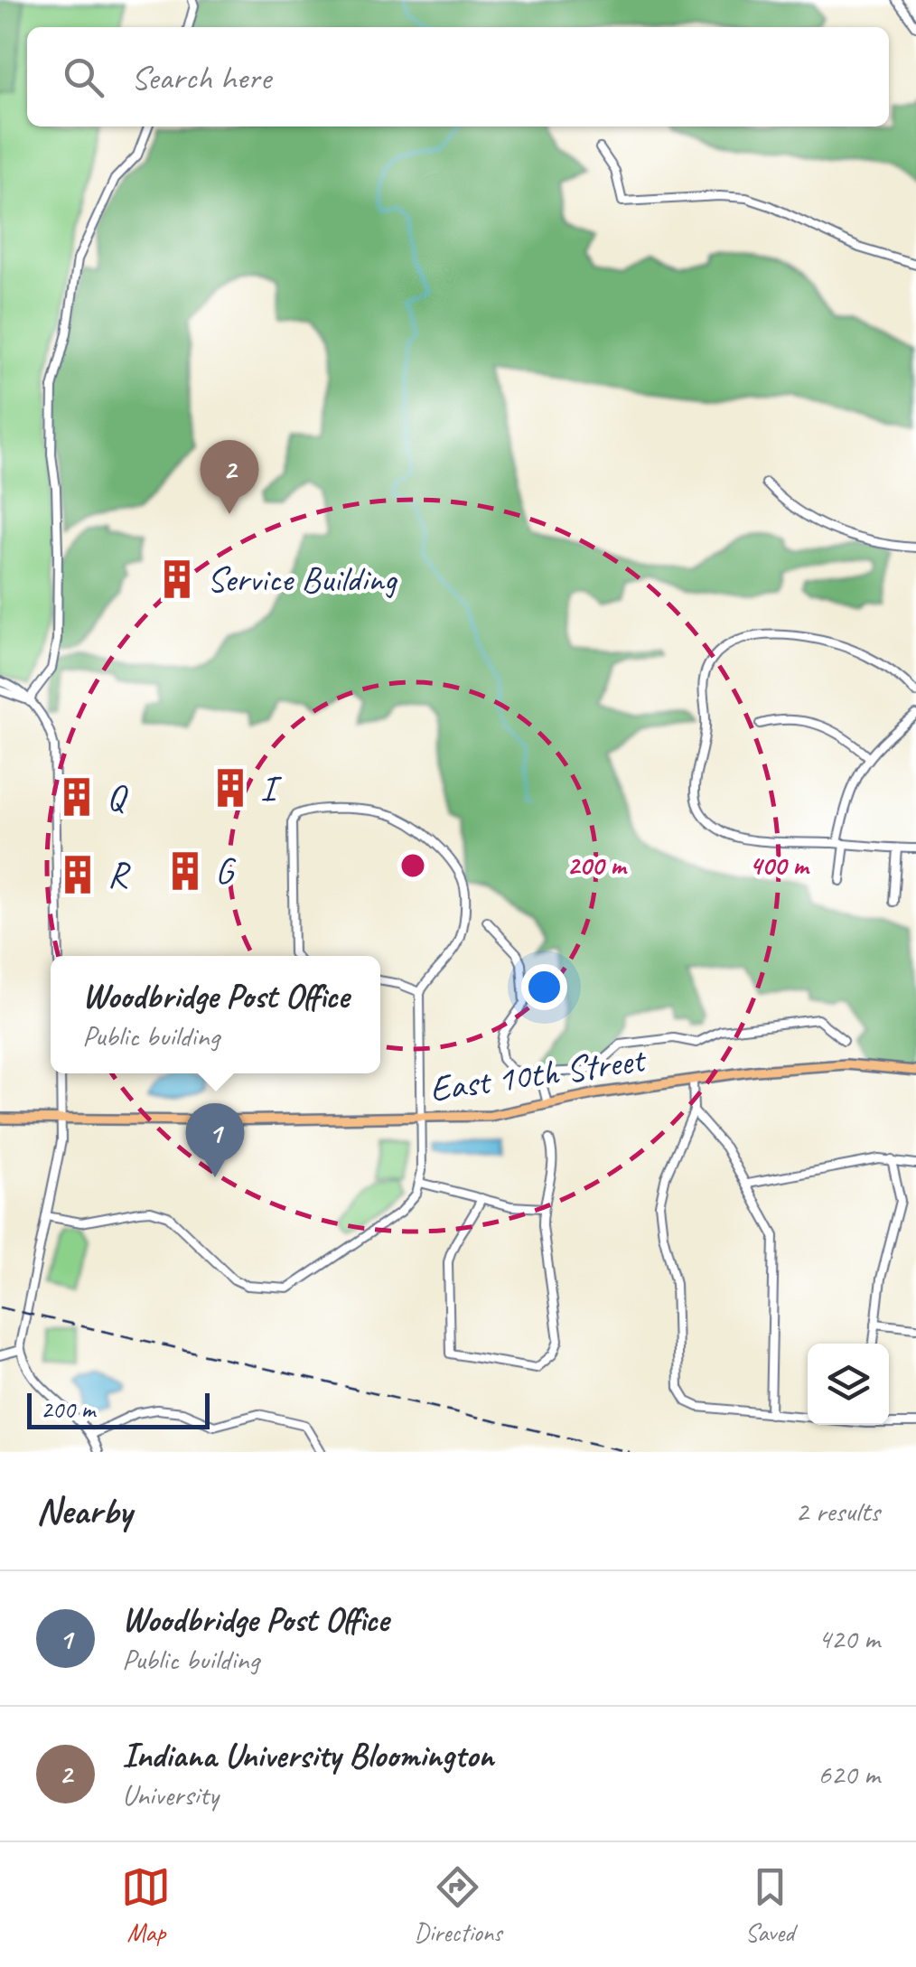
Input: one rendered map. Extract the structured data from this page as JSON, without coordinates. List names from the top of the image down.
{
  "streets": {
    "main road": ["East 10th Street"]
  },
  "places": {
    "building": [
      "Service Building",
      "I",
      "Q",
      "G",
      "R"
    ]
  },
  "scale_bar": "200 m",
  "page": {
    "search": "Search here",
    "pins": ["2", "1"],
    "popup": ["Woodbridge Post Office", "Public building"],
    "scale": "200 m",
    "heading": ["Nearby", "2 results"],
    "list": [
      {
        "mark": "1",
        "name": "Woodbridge Post Office",
        "note": "Public building",
        "value": "420 m"
      },
      {
        "mark": "2",
        "name": "Indiana University Bloomington",
        "note": "University",
        "value": "620 m"
      }
    ],
    "nav": ["Map", "Directions", "Saved"]
  },
  "rings": ["200 m", "400 m"]
}
